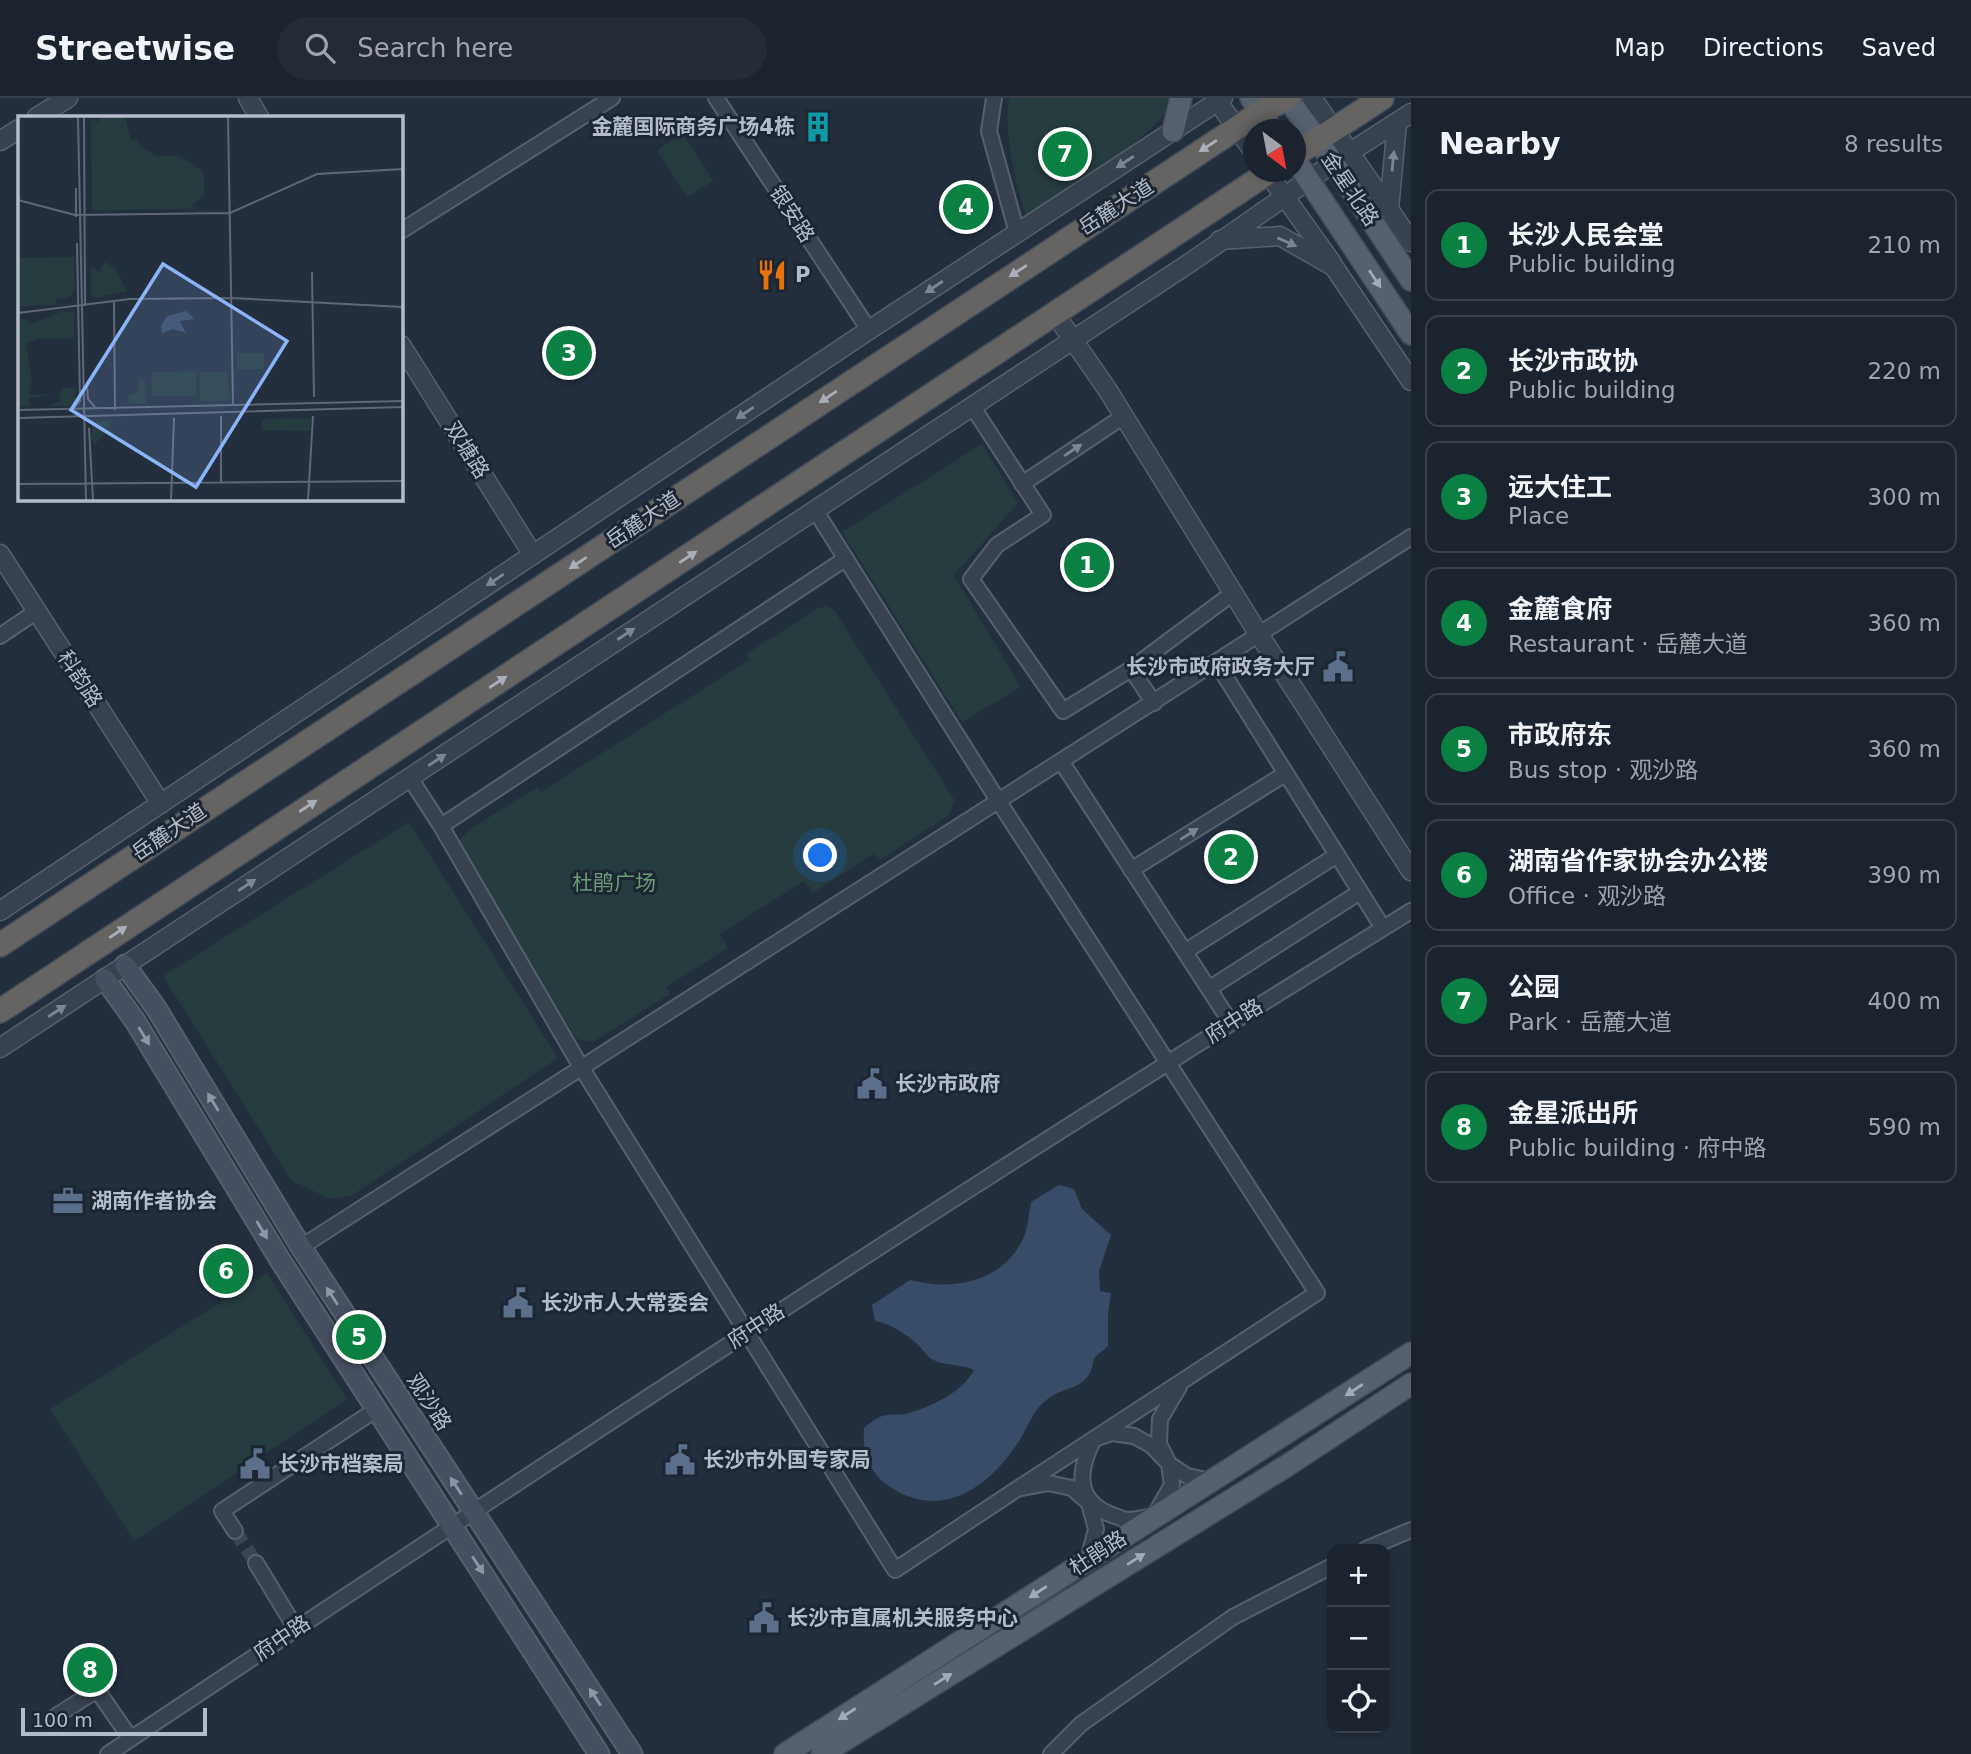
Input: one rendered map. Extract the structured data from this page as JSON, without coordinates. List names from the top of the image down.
{
  "streets": {
    "highway": ["岳麓大道"],
    "main road": ["金星北路", "观沙路", "杜鹃路"],
    "street": [
      "银安路",
      "双塘路",
      "科韵路",
      "府中路"
    ]
  },
  "crossings": [
    ["金星北路", "岳麓大道"],
    ["府中路", "观沙路"]
  ],
  "parks": ["杜鹃广场"],
  "places": {
    "building": ["金麓国际商务广场4栋"],
    "restaurant": ["P"],
    "public building": [
      "长沙市政府政务大厅",
      "长沙市政府",
      "长沙市人大常委会",
      "长沙市外国专家局",
      "长沙市档案局",
      "长沙市直属机关服务中心"
    ],
    "office": ["湖南作者协会"]
  },
  "scale_bar": "100 m",
  "north": "bottom right",
  "page": {
    "header": "Streetwise",
    "search": "Search here",
    "nav": ["Map", "Directions", "Saved"],
    "heading": ["Nearby", "8 results"],
    "pins": [
      "7",
      "4",
      "3",
      "1",
      "2",
      "6",
      "5",
      "8"
    ],
    "list": [
      {
        "mark": "1",
        "name": "长沙人民会堂",
        "note": "Public building",
        "value": "210 m"
      },
      {
        "mark": "2",
        "name": "长沙市政协",
        "note": "Public building",
        "value": "220 m"
      },
      {
        "mark": "3",
        "name": "远大住工",
        "note": "Place",
        "value": "300 m"
      },
      {
        "mark": "4",
        "name": "金麓食府",
        "note": "Restaurant · 岳麓大道",
        "value": "360 m"
      },
      {
        "mark": "5",
        "name": "市政府东",
        "note": "Bus stop · 观沙路",
        "value": "360 m"
      },
      {
        "mark": "6",
        "name": "湖南省作家协会办公楼",
        "note": "Office · 观沙路",
        "value": "390 m"
      },
      {
        "mark": "7",
        "name": "公园",
        "note": "Park · 岳麓大道",
        "value": "400 m"
      },
      {
        "mark": "8",
        "name": "金星派出所",
        "note": "Public building · 府中路",
        "value": "590 m"
      }
    ],
    "map_buttons": ["+", "−"],
    "scale": "100 m"
  }
}
